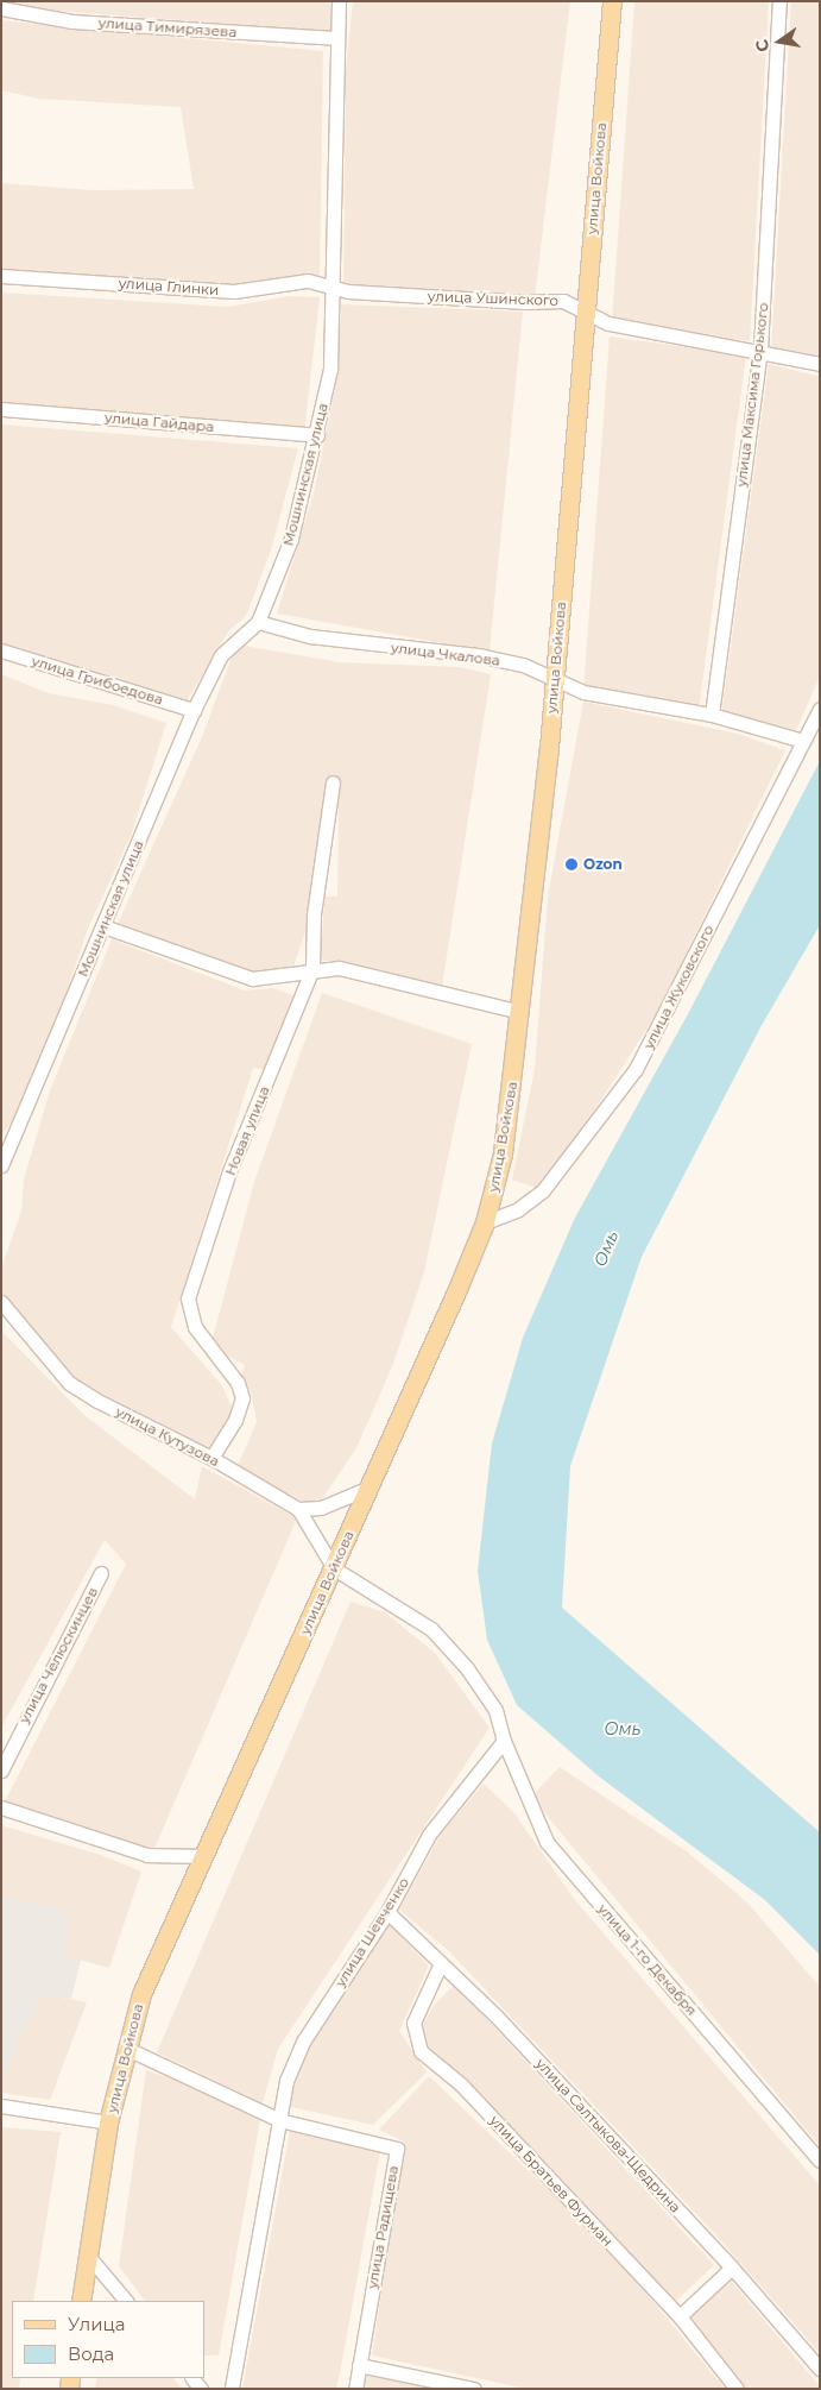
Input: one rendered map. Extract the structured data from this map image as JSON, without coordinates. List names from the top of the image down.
{
  "streets": {
    "main road": ["улица Войкова"],
    "street": [
      "улица Тимирязева",
      "улица Глинки",
      "улица Ушинского",
      "улица Максима Горького",
      "улица Гайдара",
      "Мошнинская улица",
      "улица Чкалова",
      "улица Грибоедова",
      "улица Жуковского",
      "Новая улица",
      "улица Кутузова",
      "улица Челюскинцев",
      "улица Шевченко",
      "улица 1-го Декабря",
      "улица Салтыкова-Щедрина",
      "улица Братьев Фурман",
      "улица Радищева"
    ]
  },
  "crossings": [
    ["улица Тимирязева", "Мошнинская улица"],
    ["улица Войкова", "улица Ушинского"],
    ["улица Войкова", "улица Чкалова"],
    ["улица Войкова", "улица Жуковского"],
    ["улица Войкова", "улица Кутузова"],
    ["улица Глинки", "улица Ушинского"],
    ["улица Глинки", "Мошнинская улица"],
    ["улица Ушинского", "улица Максима Горького"],
    ["улица Ушинского", "Мошнинская улица"],
    ["улица Максима Горького", "улица Чкалова"],
    ["улица Гайдара", "Мошнинская улица"],
    ["Мошнинская улица", "улица Чкалова"],
    ["Мошнинская улица", "улица Грибоедова"],
    ["улица Чкалова", "улица Жуковского"],
    ["Новая улица", "улица Кутузова"],
    ["улица Шевченко", "улица 1-го Декабря"],
    ["улица Шевченко", "улица Салтыкова-Щедрина"],
    ["улица Шевченко", "улица Радищева"],
    ["улица Салтыкова-Щедрина", "улица Братьев Фурман"]
  ],
  "water": ["Омь"],
  "places": ["Ozon"],
  "legend": ["Улица", "Вода"],
  "north": "left"
}
